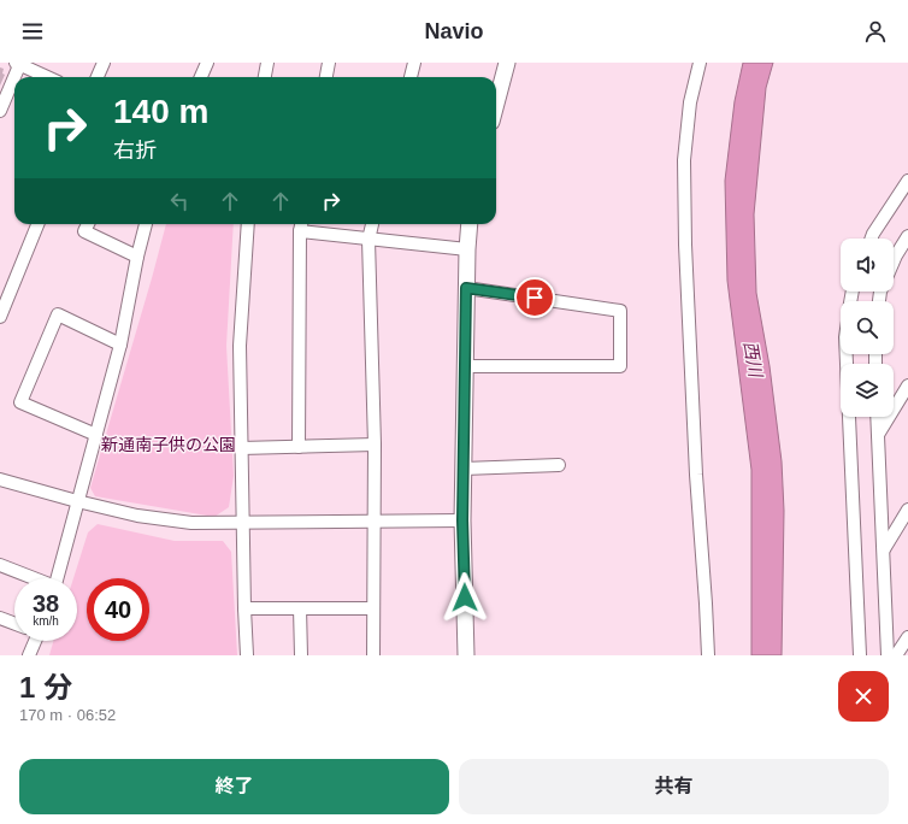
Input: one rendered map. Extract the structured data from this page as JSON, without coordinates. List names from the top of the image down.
{
  "water": ["西川"],
  "parks": ["新通南子供の公園"],
  "page": {
    "header": "Navio",
    "turn": ["140 m", "右折"],
    "speed": "38 km/h",
    "limit": "40",
    "heading": ["1 分", "170 m · 06:52"],
    "buttons": ["終了", "共有"]
  }
}
